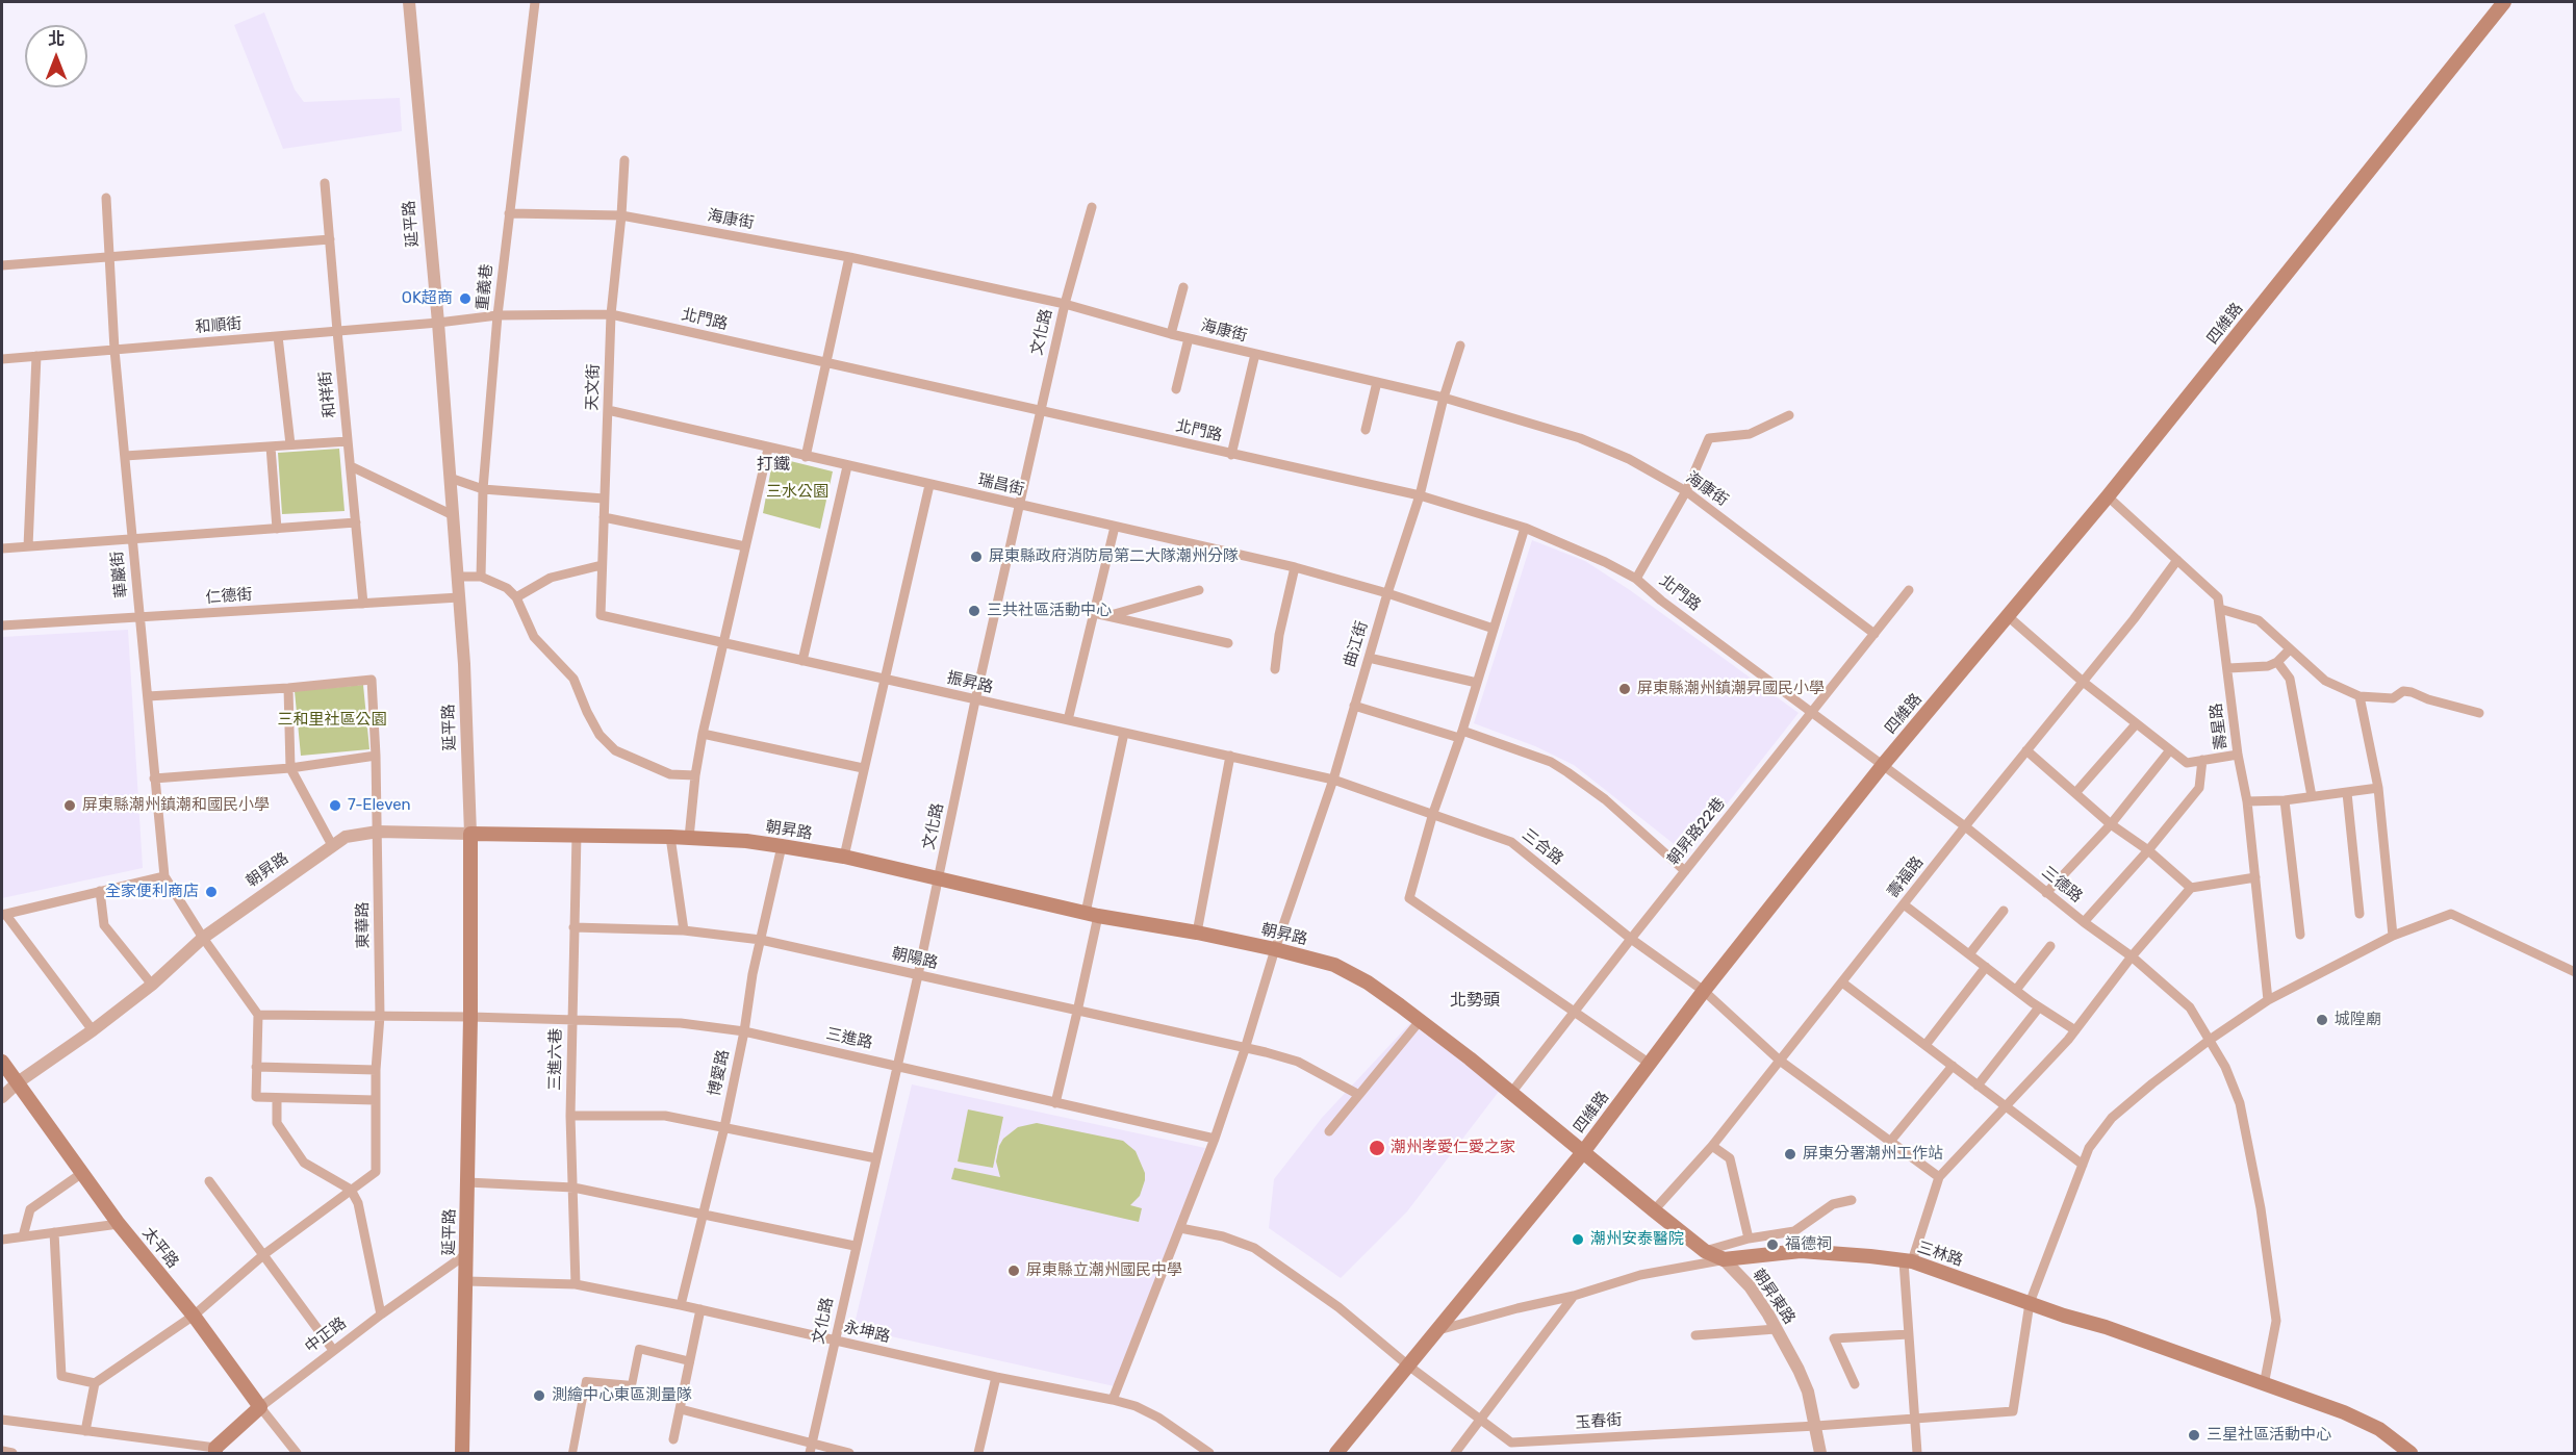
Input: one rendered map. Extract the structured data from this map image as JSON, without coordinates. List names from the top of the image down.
{
  "streets": {
    "main road": [
      "延平路",
      "四維路",
      "朝昇路",
      "太平路",
      "三林路",
      "朝昇東路",
      "中正路"
    ],
    "street": [
      "海康街",
      "重義巷",
      "北門路",
      "和順街",
      "文化路",
      "天文街",
      "和祥街",
      "瑞昌街",
      "華巖街",
      "仁德街",
      "曲江街",
      "振昇路",
      "壽星路",
      "朝昇路22巷",
      "三合路",
      "壽福路",
      "三德路",
      "東華路",
      "朝陽路",
      "三進路",
      "三進六巷",
      "博愛路",
      "永坤路",
      "玉春街"
    ]
  },
  "crossings": [
    ["海康街", "重義巷"],
    ["海康街", "文化路"],
    ["海康街", "天文街"],
    ["海康街", "曲江街"],
    ["海康街", "朝昇路22巷"],
    ["延平路", "北門路"],
    ["延平路", "和順街"],
    ["延平路", "仁德街"],
    ["延平路", "朝昇路"],
    ["延平路", "三進路"],
    ["延平路", "永坤路"],
    ["延平路", "中正路"],
    ["重義巷", "北門路"],
    ["北門路", "四維路"],
    ["北門路", "和順街"],
    ["北門路", "文化路"],
    ["北門路", "天文街"],
    ["北門路", "曲江街"],
    ["北門路", "朝昇路22巷"],
    ["北門路", "三德路"],
    ["四維路", "壽星路"],
    ["四維路", "朝昇路"],
    ["四維路", "三合路"],
    ["四維路", "三德路"],
    ["四維路", "三林路"],
    ["四維路", "朝昇東路"],
    ["四維路", "玉春街"],
    ["和順街", "和祥街"],
    ["和順街", "華巖街"],
    ["文化路", "瑞昌街"],
    ["文化路", "振昇路"],
    ["文化路", "朝昇路"],
    ["文化路", "朝陽路"],
    ["文化路", "三進路"],
    ["文化路", "永坤路"],
    ["天文街", "瑞昌街"],
    ["天文街", "振昇路"],
    ["和祥街", "仁德街"],
    ["瑞昌街", "曲江街"],
    ["華巖街", "仁德街"],
    ["華巖街", "朝昇路"],
    ["華巖街", "三進路"],
    ["曲江街", "振昇路"],
    ["曲江街", "朝昇路"],
    ["曲江街", "三合路"],
    ["曲江街", "朝陽路"],
    ["曲江街", "三進路"],
    ["曲江街", "永坤路"],
    ["曲江街", "玉春街"],
    ["振昇路", "三合路"],
    ["壽星路", "壽福路"],
    ["朝昇路", "朝昇路22巷"],
    ["朝昇路", "東華路"],
    ["朝昇路", "三進六巷"],
    ["朝昇路", "博愛路"],
    ["朝昇路", "太平路"],
    ["朝昇路", "朝昇東路"],
    ["朝昇路22巷", "三合路"],
    ["三合路", "壽福路"],
    ["壽福路", "三德路"],
    ["壽福路", "朝昇東路"],
    ["三德路", "三林路"],
    ["東華路", "三進路"],
    ["朝陽路", "三進六巷"],
    ["朝陽路", "博愛路"],
    ["三進路", "三進六巷"],
    ["三進路", "博愛路"],
    ["三進六巷", "永坤路"],
    ["博愛路", "永坤路"],
    ["太平路", "中正路"],
    ["三林路", "朝昇東路"],
    ["三林路", "玉春街"],
    ["朝昇東路", "玉春街"]
  ],
  "districts": ["打鐵", "北勢頭"],
  "parks": ["三水公園", "三和里社區公園"],
  "places": [
    "OK超商",
    "屏東縣政府消防局第二大隊潮州分隊",
    "三共社區活動中心",
    "屏東縣潮州鎮潮昇國民小學",
    "屏東縣潮州鎮潮和國民小學",
    "7-Eleven",
    "全家便利商店",
    "城隍廟",
    "潮州孝愛仁愛之家",
    "屏東分署潮州工作站",
    "潮州安泰醫院",
    "福德祠",
    "屏東縣立潮州國民中學",
    "測繪中心東區測量隊",
    "三星社區活動中心"
  ],
  "north": "top"
}
